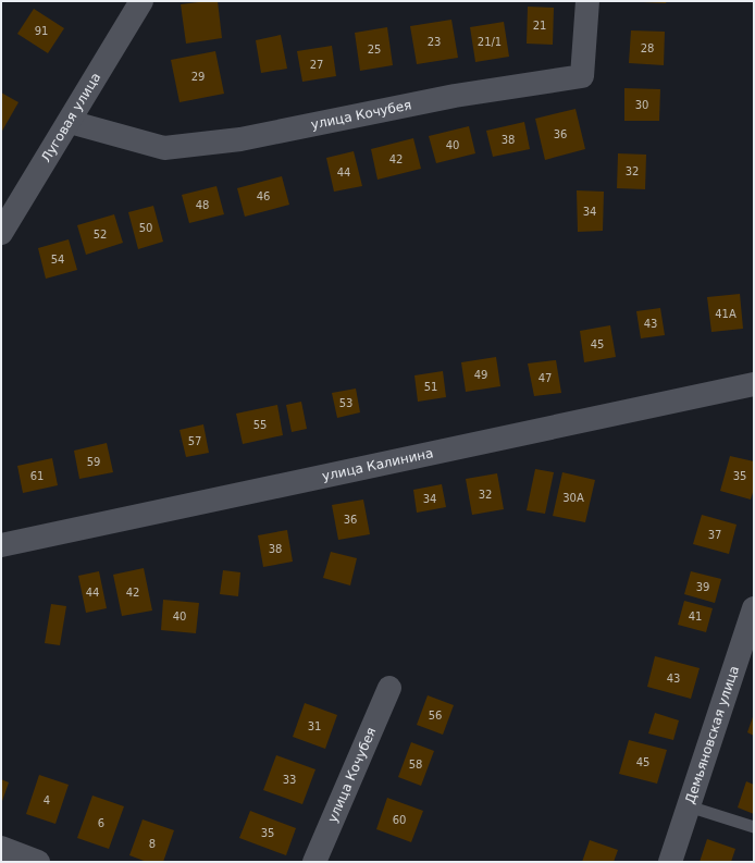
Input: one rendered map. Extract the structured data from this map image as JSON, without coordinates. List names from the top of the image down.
{
  "streets": {
    "street": [
      "улица Кочубея",
      "Луговая улица",
      "улица Калинина",
      "Демьяновская улица"
    ]
  },
  "crossings": [
    ["улица Кочубея", "Луговая улица"]
  ],
  "house_numbers": [
    "21",
    "91",
    "23",
    "21/1",
    "28",
    "25",
    "27",
    "29",
    "30",
    "36",
    "38",
    "40",
    "42",
    "32",
    "44",
    "46",
    "48",
    "34",
    "50",
    "52",
    "54",
    "41А",
    "43",
    "45",
    "49",
    "47",
    "51",
    "53",
    "55",
    "57",
    "59",
    "61",
    "35",
    "32",
    "30А",
    "34",
    "36",
    "37",
    "38",
    "39",
    "44",
    "42",
    "40",
    "41",
    "43",
    "56",
    "31",
    "45",
    "58",
    "33",
    "4",
    "60",
    "6",
    "35",
    "8"
  ]
}
